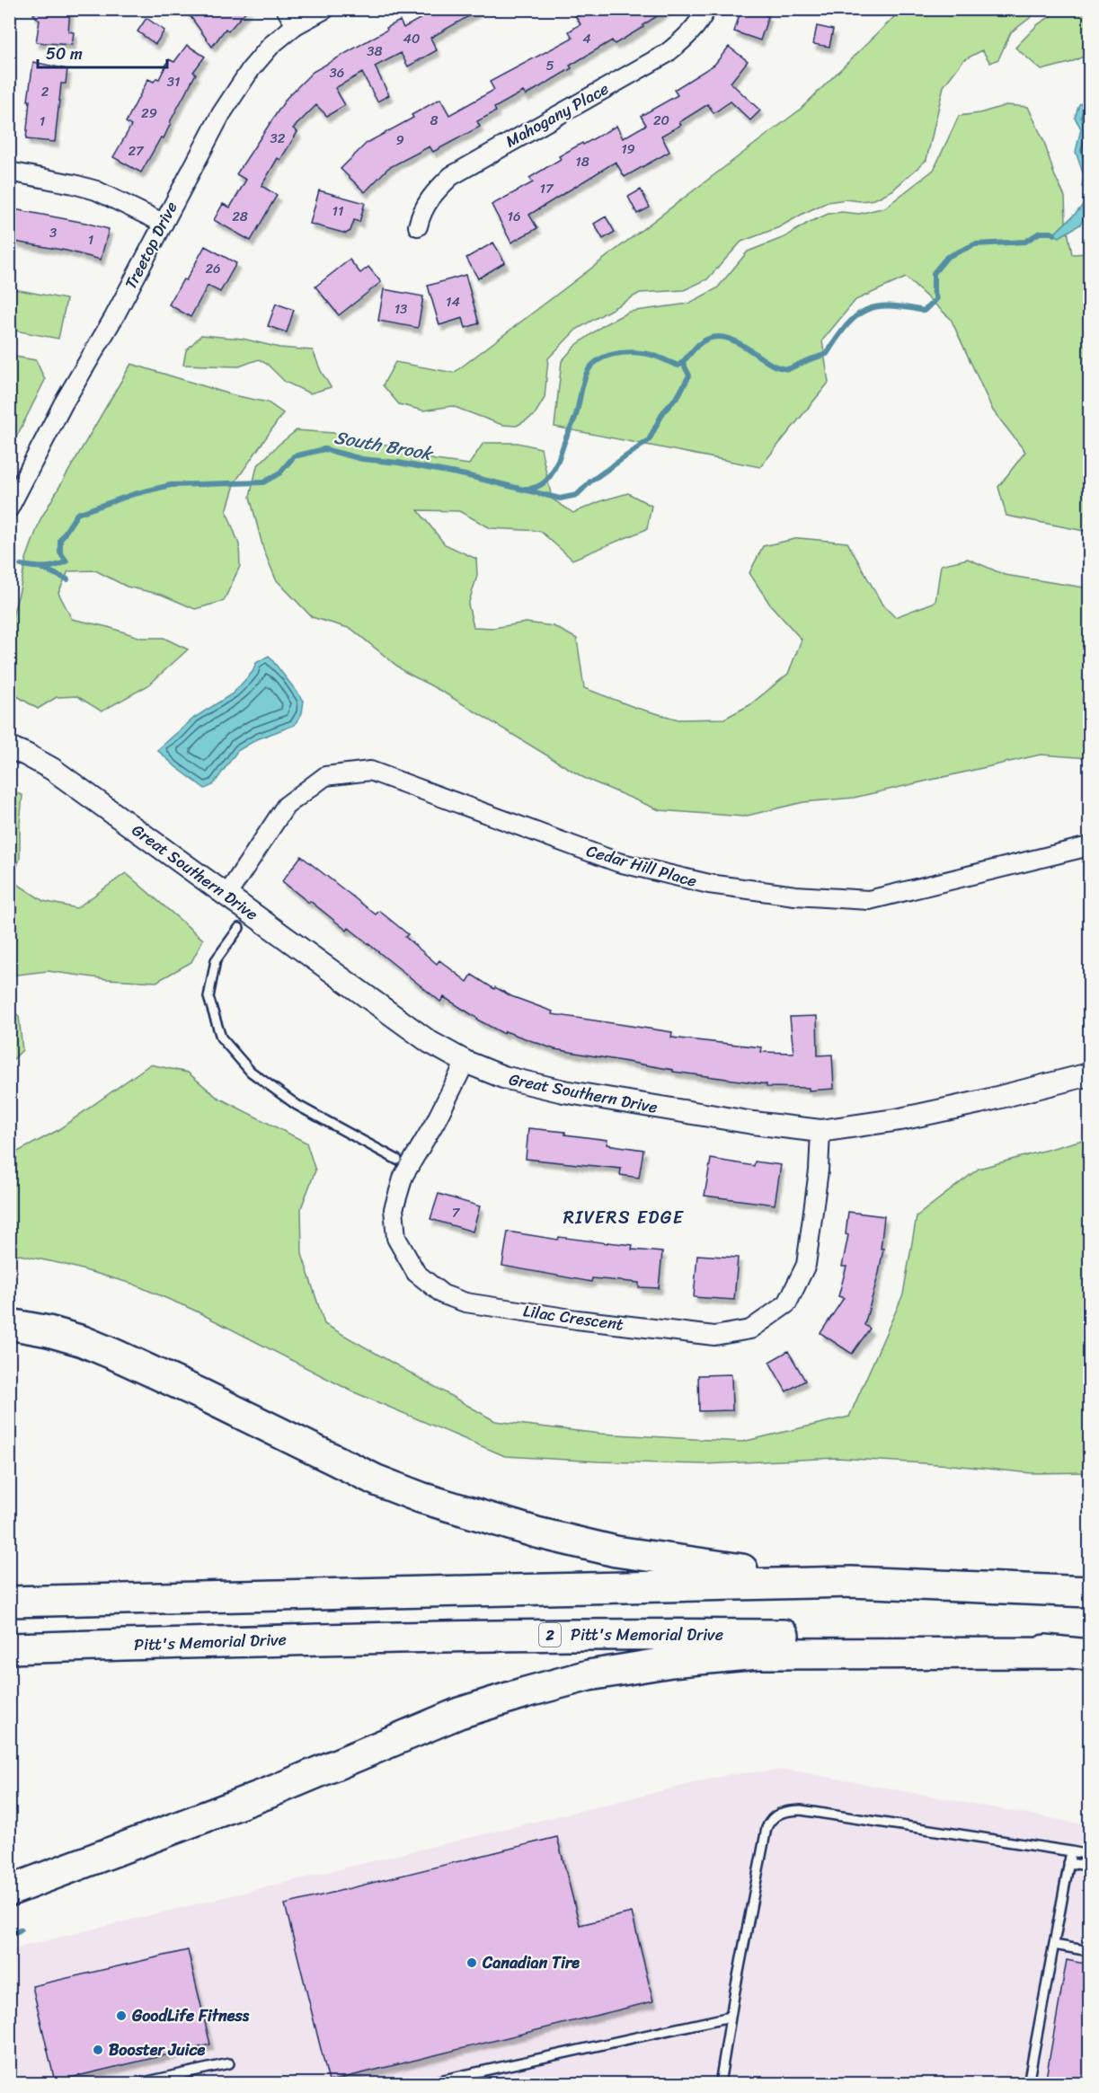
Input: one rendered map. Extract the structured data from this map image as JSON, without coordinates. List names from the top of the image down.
{
  "streets": {
    "highway": ["2", "Pitt's Memorial Drive"],
    "street": [
      "Mahogany Place",
      "Treetop Drive",
      "Cedar Hill Place",
      "Great Southern Drive",
      "Lilac Crescent"
    ]
  },
  "crossings": [
    ["Cedar Hill Place", "Great Southern Drive"],
    ["Great Southern Drive", "Lilac Crescent"]
  ],
  "districts": ["RIVERS EDGE"],
  "water": ["South Brook"],
  "places": ["Canadian Tire", "GoodLife Fitness", "Booster Juice"],
  "house_numbers": [
    "40",
    "4",
    "38",
    "5",
    "36",
    "31",
    "2",
    "29",
    "8",
    "20",
    "1",
    "32",
    "9",
    "19",
    "27",
    "18",
    "17",
    "11",
    "28",
    "16",
    "3",
    "1",
    "26",
    "14",
    "13",
    "7"
  ],
  "scale_bar": "50 m"
}
